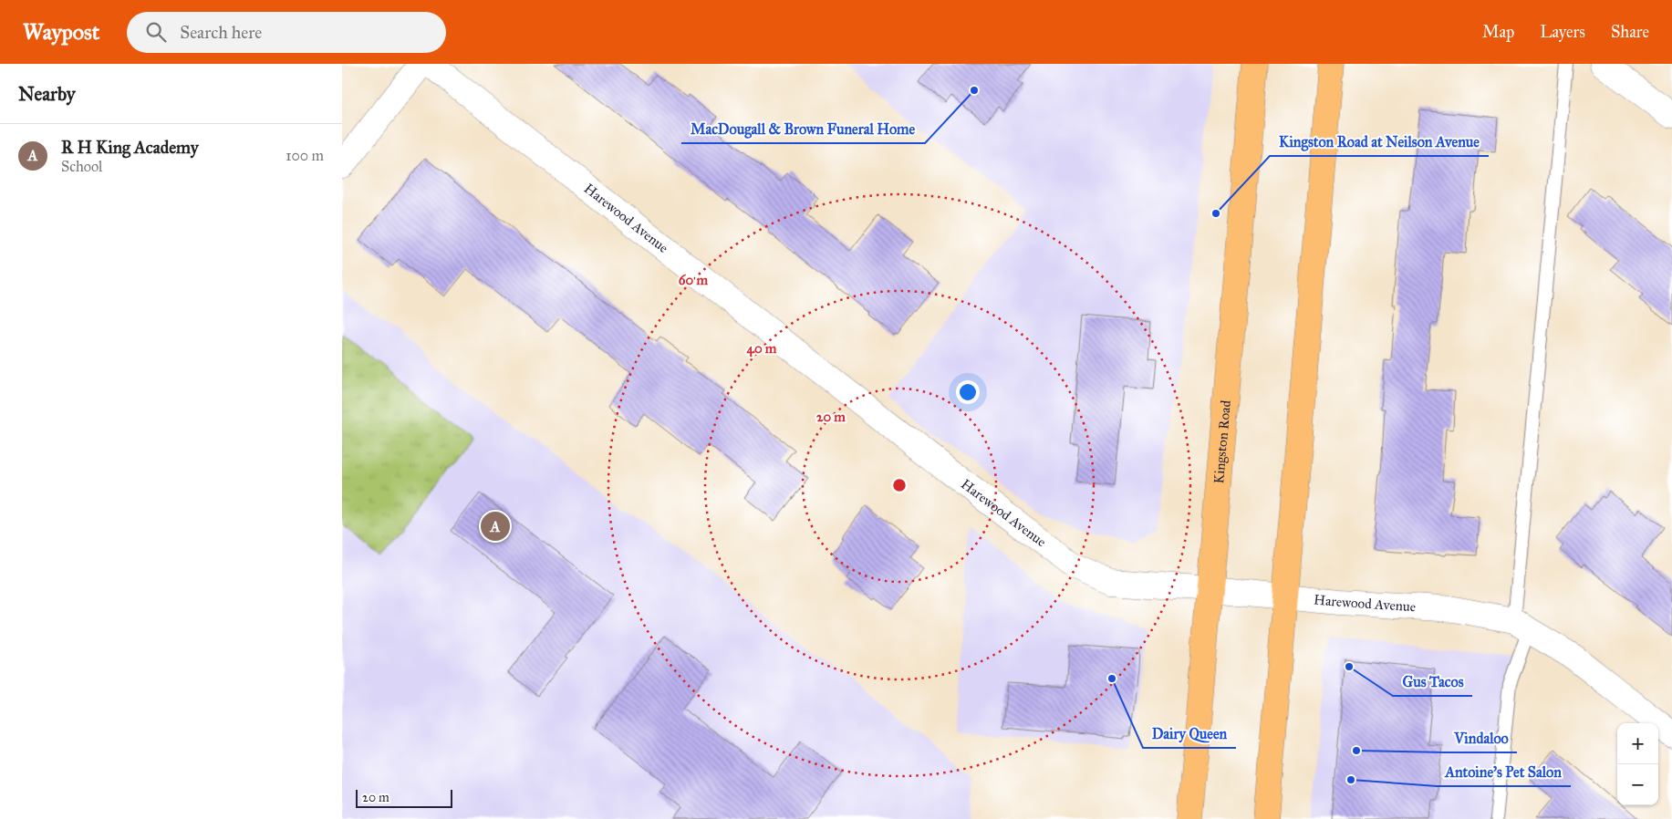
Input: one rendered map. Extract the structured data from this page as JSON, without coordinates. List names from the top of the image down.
{
  "streets": {
    "main road": ["Kingston Road"],
    "street": ["Harewood Avenue"]
  },
  "crossings": [
    ["Harewood Avenue", "Kingston Road"]
  ],
  "places": [
    "MacDougall & Brown Funeral Home",
    "Kingston Road at Neilson Avenue",
    "Gus Tacos",
    "Dairy Queen",
    "Vindaloo",
    "Antoine's Pet Salon"
  ],
  "scale_bar": "20 m",
  "page": {
    "header": "Waypost",
    "search": "Search here",
    "nav": ["Map", "Layers", "Share"],
    "heading": "Nearby",
    "list": [
      {
        "mark": "A",
        "name": "R H King Academy",
        "note": "School",
        "value": "100 m"
      }
    ],
    "pins": "A",
    "map_buttons": ["+", "−"],
    "scale": "20 m"
  },
  "rings": ["60 m", "40 m", "20 m"]
}
